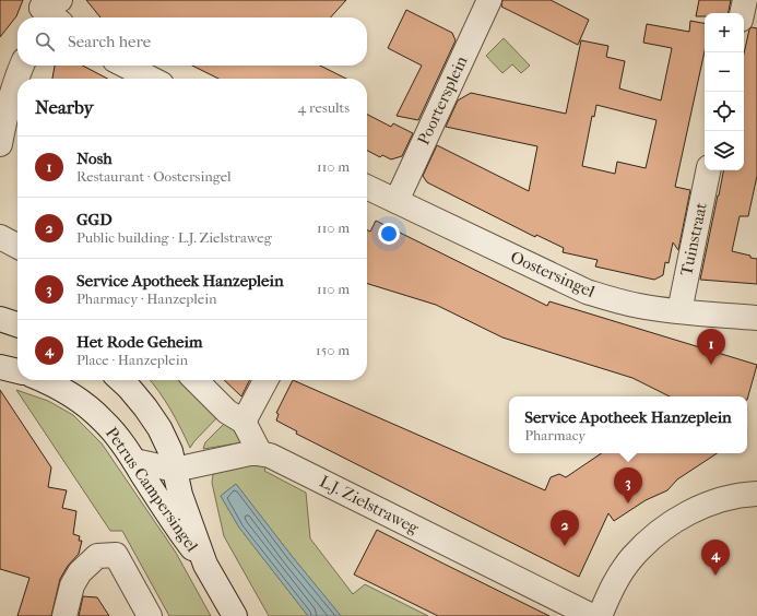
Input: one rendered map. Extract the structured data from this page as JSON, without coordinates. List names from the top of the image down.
{
  "streets": {
    "street": [
      "Poortersplein",
      "Tuinstraat",
      "Oostersingel",
      "Petrus Campersingel",
      "L.J. Zielstraweg"
    ]
  },
  "crossings": [
    ["Poortersplein", "Oostersingel"],
    ["Tuinstraat", "Oostersingel"],
    ["Petrus Campersingel", "L.J. Zielstraweg"]
  ],
  "page": {
    "map_buttons": ["+", "−"],
    "search": "Search here",
    "heading": ["Nearby", "4 results"],
    "list": [
      {
        "mark": "1",
        "name": "Nosh",
        "note": "Restaurant · Oostersingel",
        "value": "110 m"
      },
      {
        "mark": "2",
        "name": "GGD",
        "note": "Public building · L.J. Zielstraweg",
        "value": "110 m"
      },
      {
        "mark": "3",
        "name": "Service Apotheek Hanzeplein",
        "note": "Pharmacy · Hanzeplein",
        "value": "110 m"
      },
      {
        "mark": "4",
        "name": "Het Rode Geheim",
        "note": "Place · Hanzeplein",
        "value": "150 m"
      }
    ],
    "pins": [
      "1",
      "3",
      "2",
      "4"
    ],
    "popup": ["Service Apotheek Hanzeplein", "Pharmacy"]
  }
}
